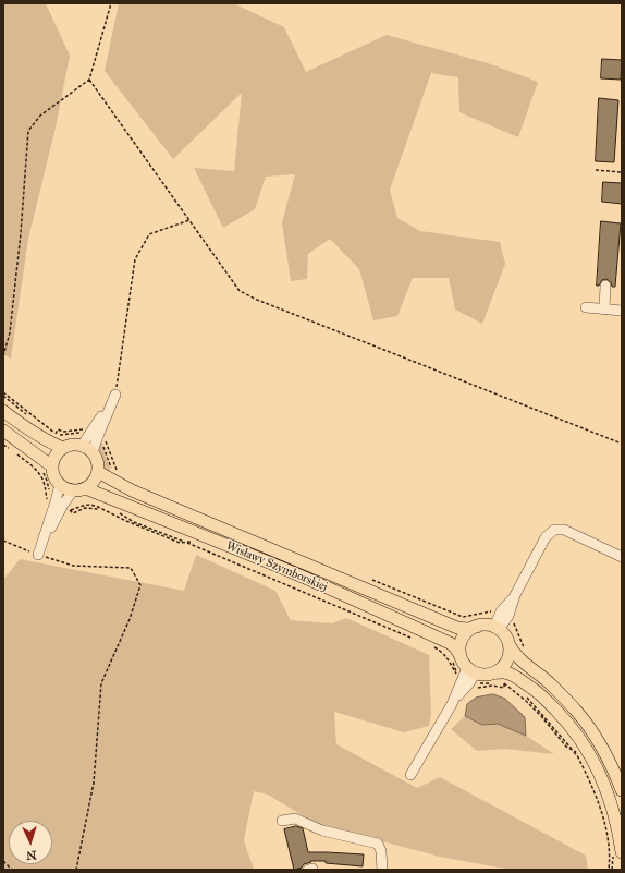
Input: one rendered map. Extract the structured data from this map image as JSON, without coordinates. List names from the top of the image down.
{
  "streets": {
    "main road": ["Wisławy Szymborskiej"]
  },
  "north": "bottom"
}
